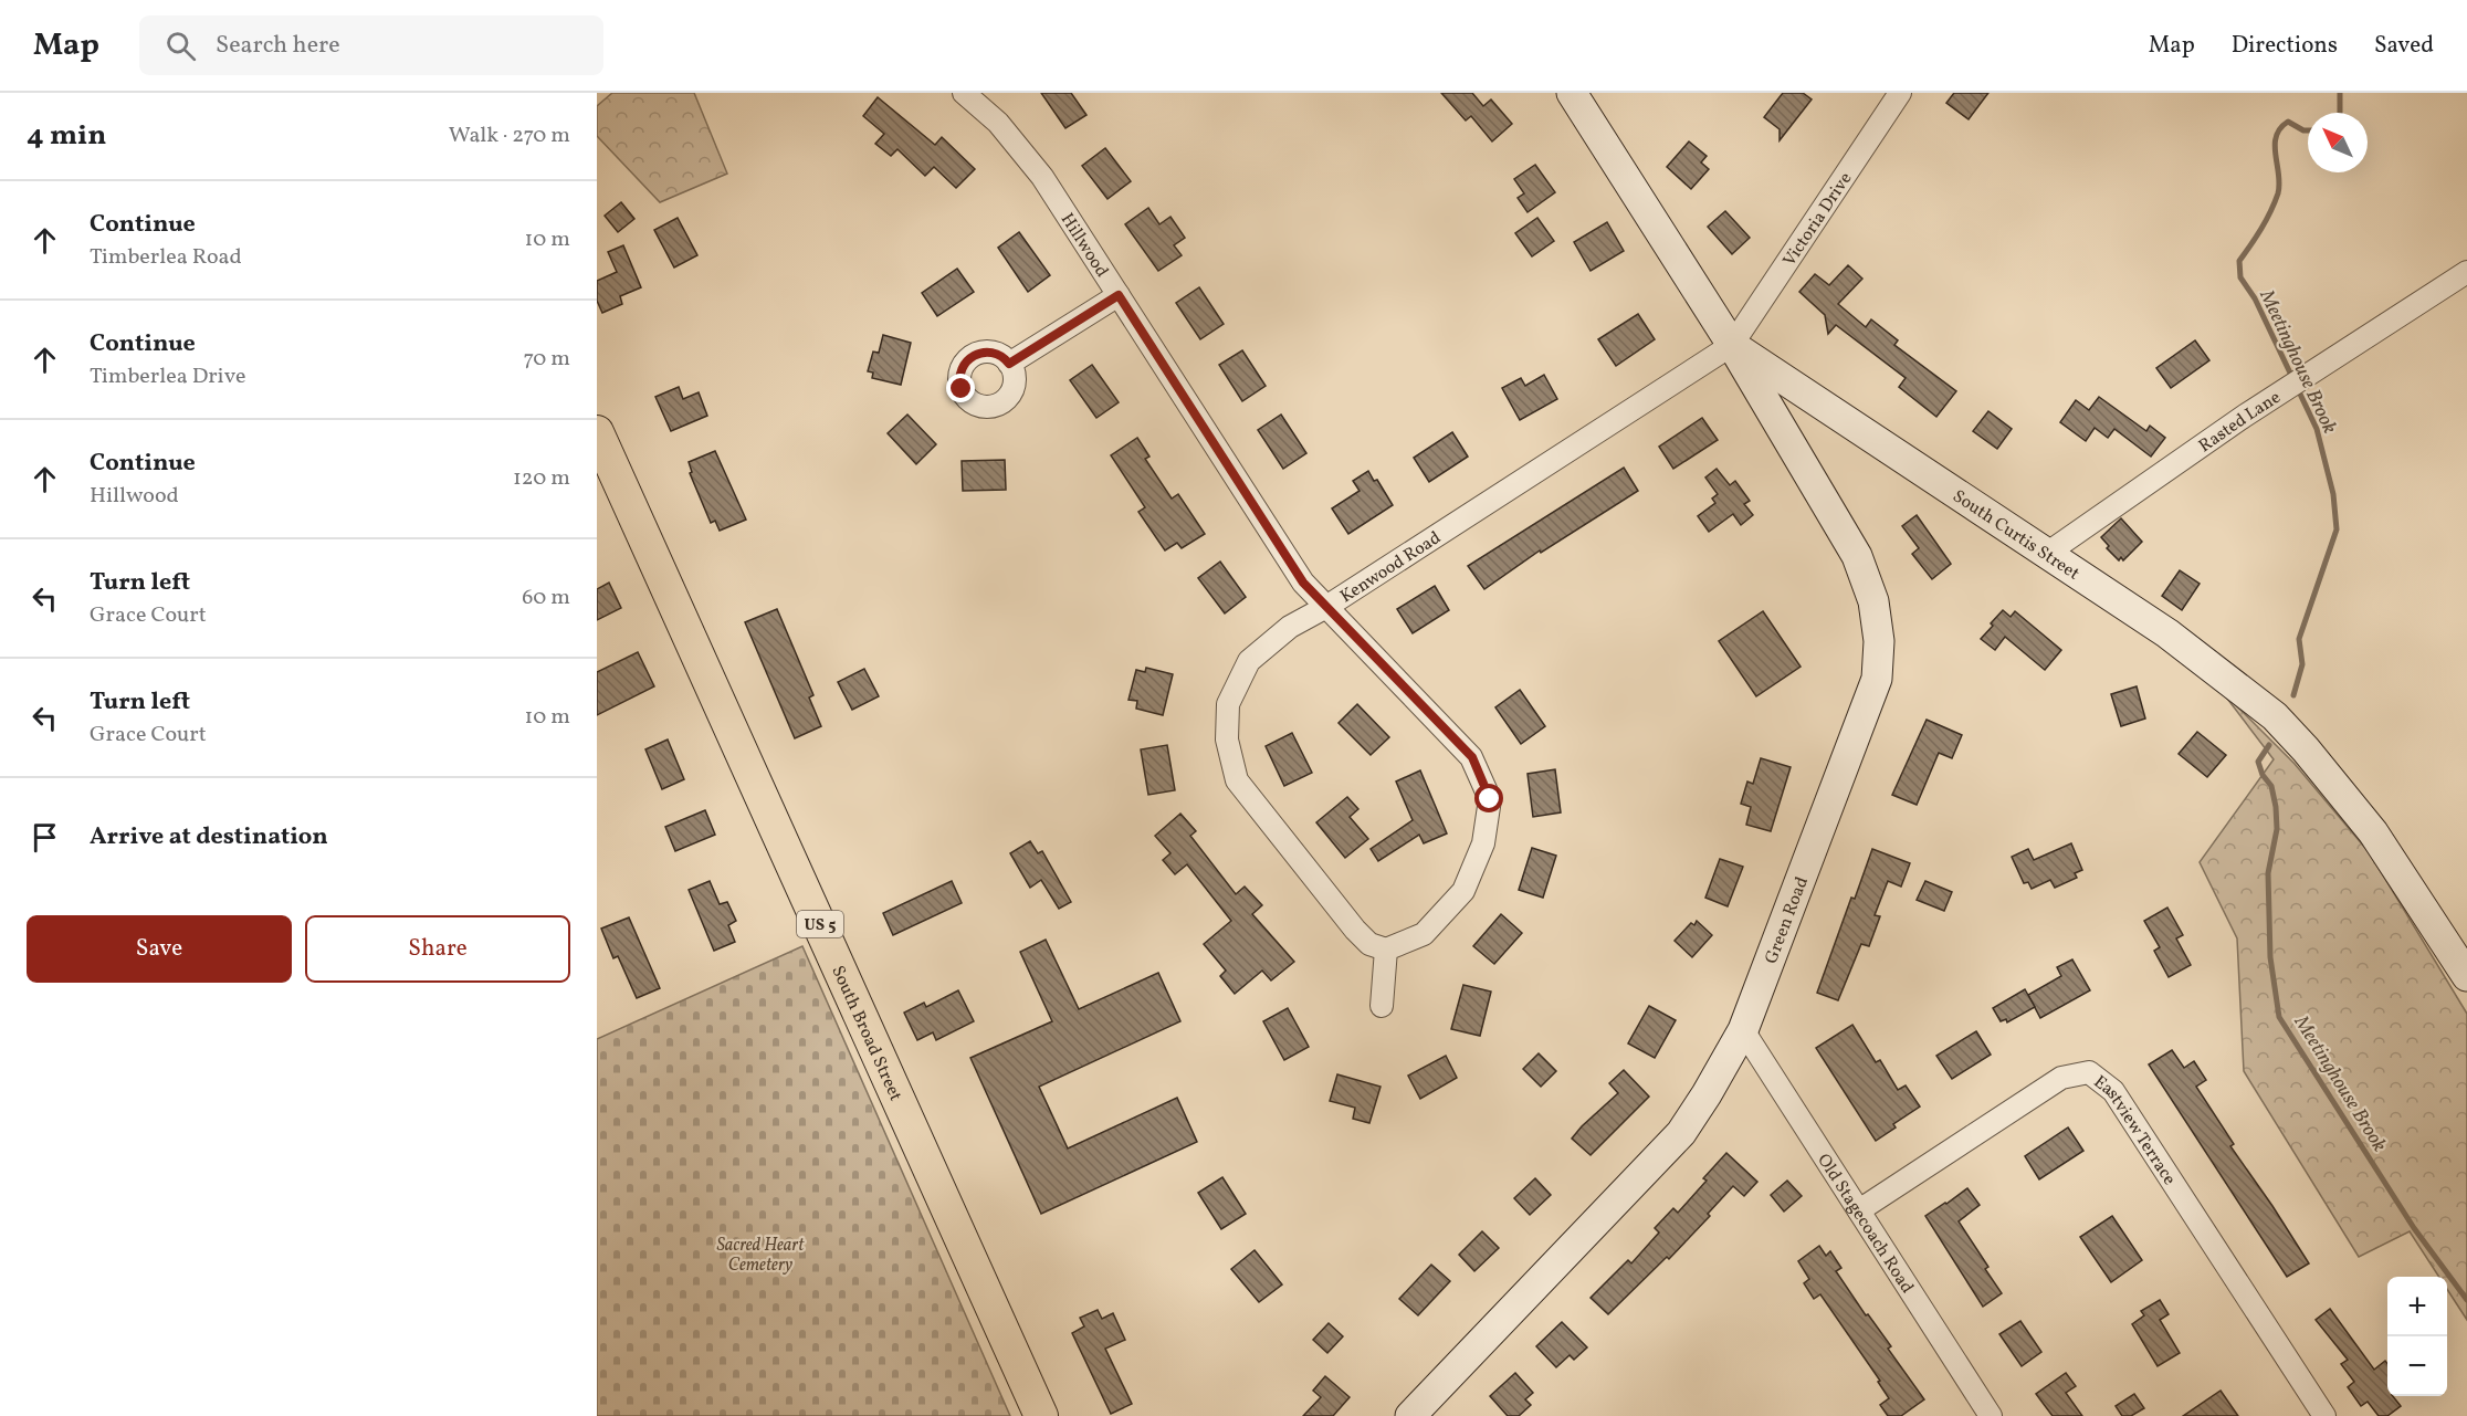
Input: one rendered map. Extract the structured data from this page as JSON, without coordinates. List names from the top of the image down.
{
  "streets": {
    "main road": ["US 5", "South Broad Street"],
    "street": [
      "Victoria Drive",
      "Hillwood",
      "Rasted Lane",
      "South Curtis Street",
      "Kenwood Road",
      "Green Road",
      "Eastview Terrace",
      "Old Stagecoach Road"
    ]
  },
  "crossings": [
    ["Victoria Drive", "South Curtis Street"],
    ["Victoria Drive", "Kenwood Road"],
    ["Victoria Drive", "Green Road"],
    ["Hillwood", "Kenwood Road"],
    ["Rasted Lane", "South Curtis Street"],
    ["South Curtis Street", "Kenwood Road"],
    ["South Curtis Street", "Green Road"],
    ["Kenwood Road", "Green Road"],
    ["Green Road", "Old Stagecoach Road"],
    ["Eastview Terrace", "Old Stagecoach Road"]
  ],
  "water": ["Meetinghouse Brook"],
  "parks": ["Sacred Heart Cemetery"],
  "north": "top left",
  "page": {
    "header": "Map",
    "search": "Search here",
    "nav": ["Map", "Directions", "Saved"],
    "heading": ["4 min", "Walk · 270 m"],
    "list": [
      ["Continue", "Timberlea Road", "10 m"],
      ["Continue", "Timberlea Drive", "70 m"],
      ["Continue", "Hillwood", "120 m"],
      ["Turn left", "Grace Court", "60 m"],
      ["Turn left", "Grace Court", "10 m"],
      "Arrive at destination"
    ],
    "buttons": ["Save", "Share"],
    "map_buttons": ["+", "−"]
  }
}
